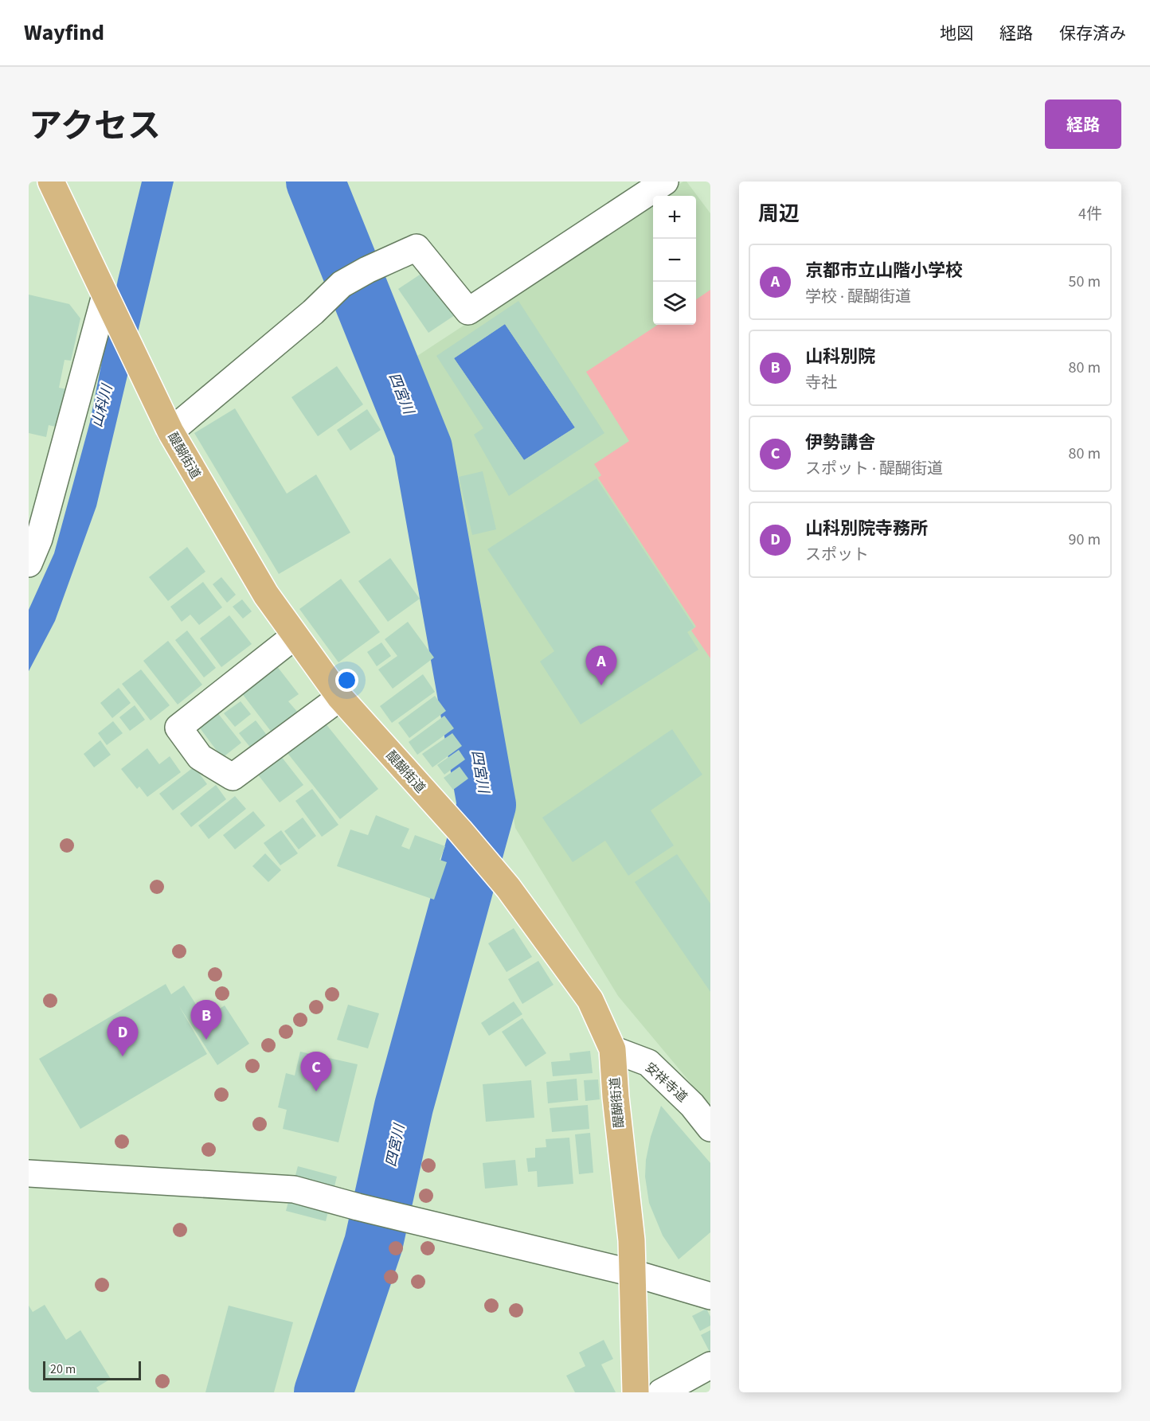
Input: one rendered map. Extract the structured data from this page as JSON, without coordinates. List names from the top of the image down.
{
  "streets": {
    "main road": ["醍醐街道"],
    "street": ["安祥寺道"]
  },
  "crossings": [
    ["醍醐街道", "安祥寺道"]
  ],
  "water": ["四宮川", "山科川"],
  "scale_bar": "20 m",
  "page": {
    "header": "Wayfind",
    "nav": ["地図", "経路", "保存済み"],
    "title": "アクセス",
    "buttons": "経路",
    "heading": ["周辺", "4件"],
    "map_buttons": ["+", "−"],
    "list": [
      {
        "mark": "A",
        "name": "京都市立山階小学校",
        "note": "学校 · 醍醐街道",
        "value": "50 m"
      },
      {
        "mark": "B",
        "name": "山科別院",
        "note": "寺社",
        "value": "80 m"
      },
      {
        "mark": "C",
        "name": "伊勢講舎",
        "note": "スポット · 醍醐街道",
        "value": "80 m"
      },
      {
        "mark": "D",
        "name": "山科別院寺務所",
        "note": "スポット",
        "value": "90 m"
      }
    ],
    "pins": [
      "A",
      "B",
      "D",
      "C"
    ],
    "scale": "20 m"
  }
}
